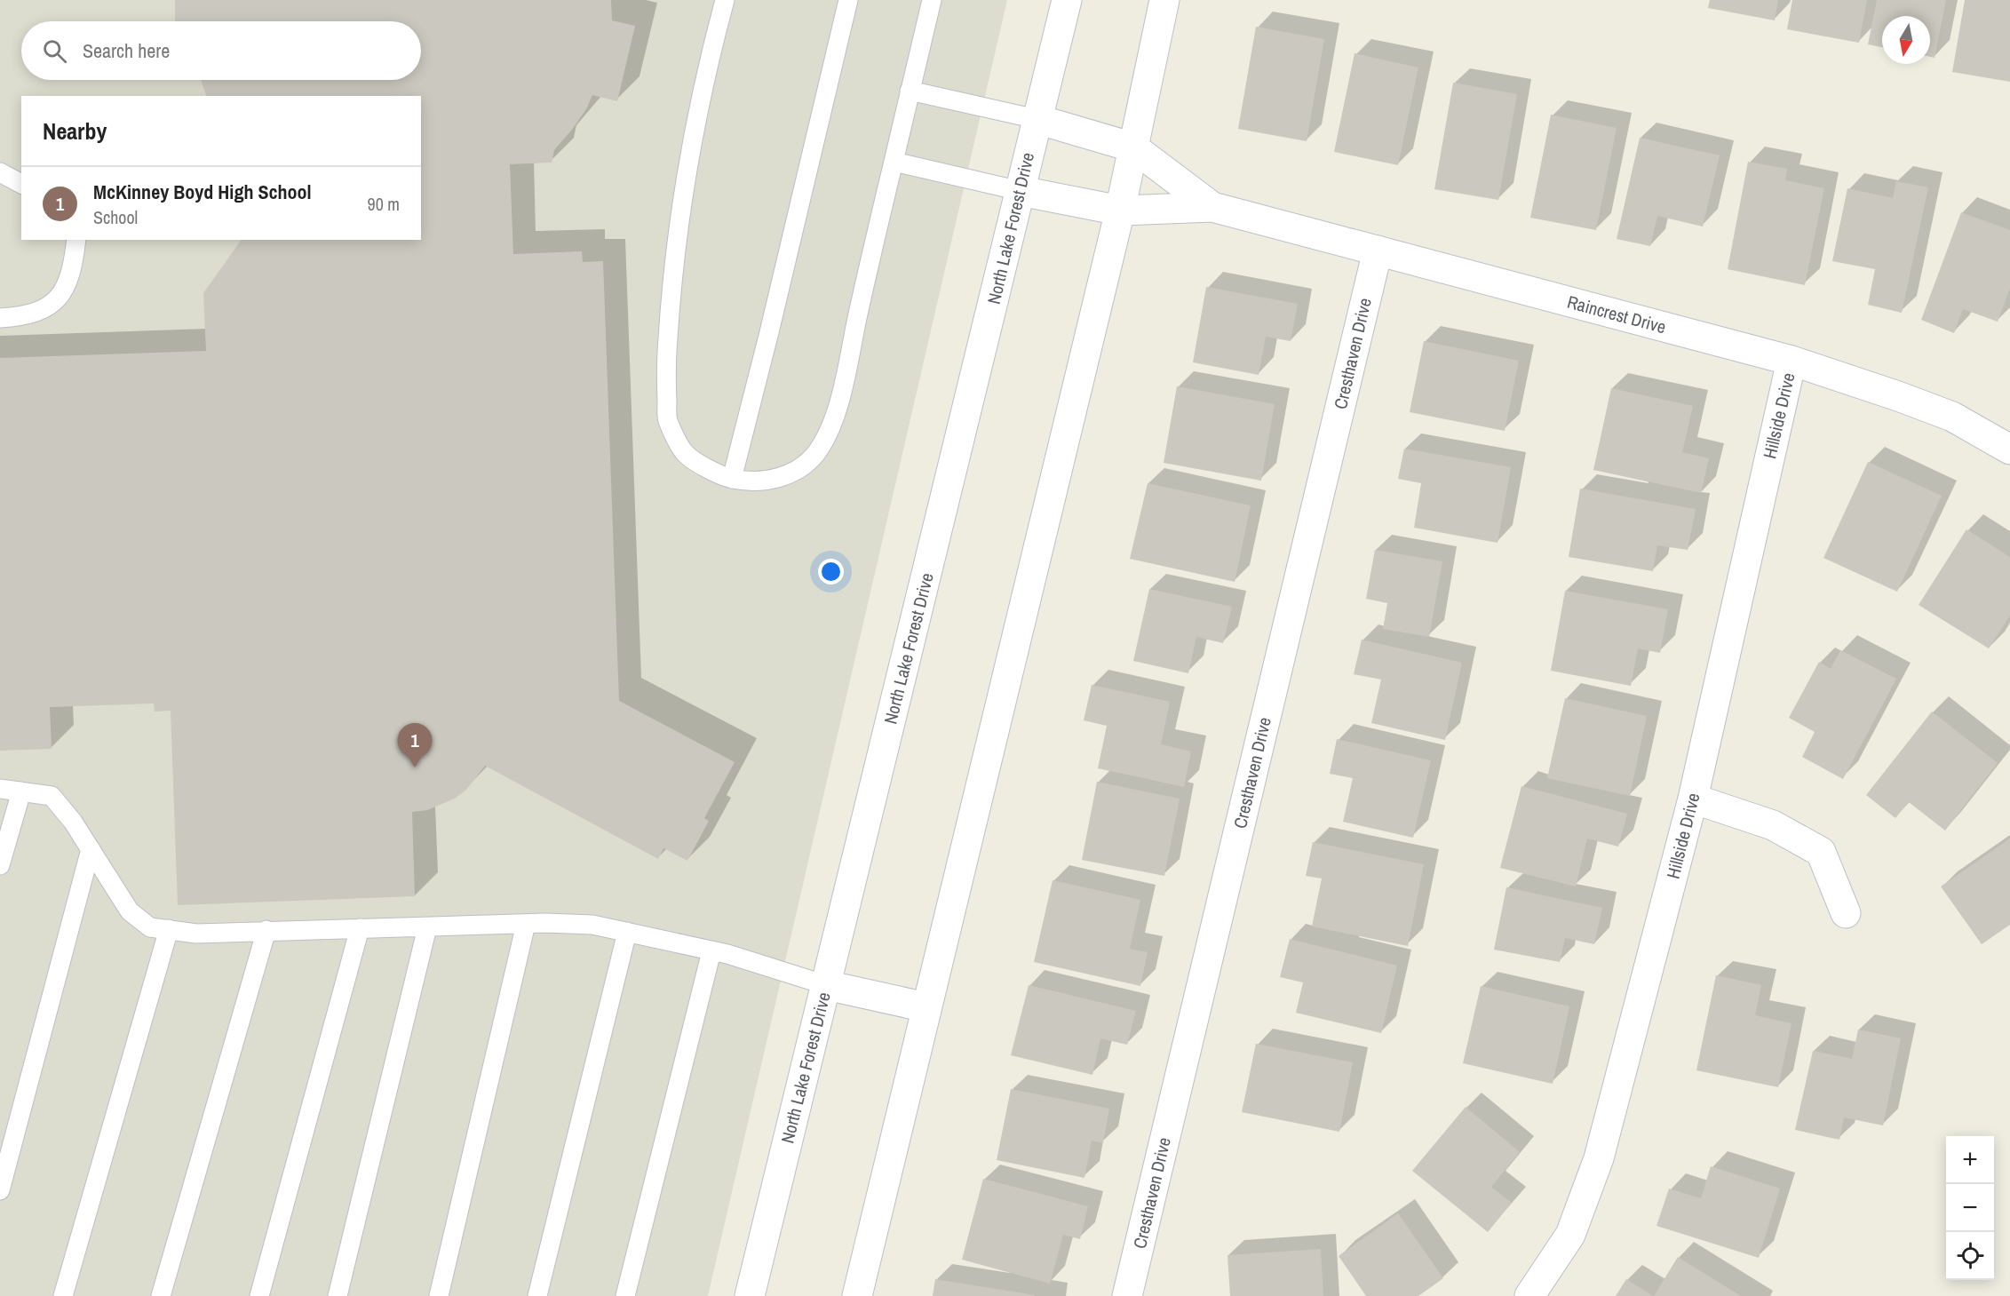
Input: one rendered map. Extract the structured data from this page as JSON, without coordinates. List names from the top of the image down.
{
  "streets": {
    "street": [
      "North Lake Forest Drive",
      "Raincrest Drive",
      "Cresthaven Drive",
      "Hillside Drive"
    ]
  },
  "crossings": [
    ["North Lake Forest Drive", "Raincrest Drive"],
    ["Raincrest Drive", "Cresthaven Drive"],
    ["Raincrest Drive", "Hillside Drive"]
  ],
  "north": "bottom",
  "page": {
    "search": "Search here",
    "heading": "Nearby",
    "list": [
      {
        "mark": "1",
        "name": "McKinney Boyd High School",
        "note": "School",
        "value": "90 m"
      }
    ],
    "pins": "1",
    "map_buttons": ["+", "−"]
  }
}
